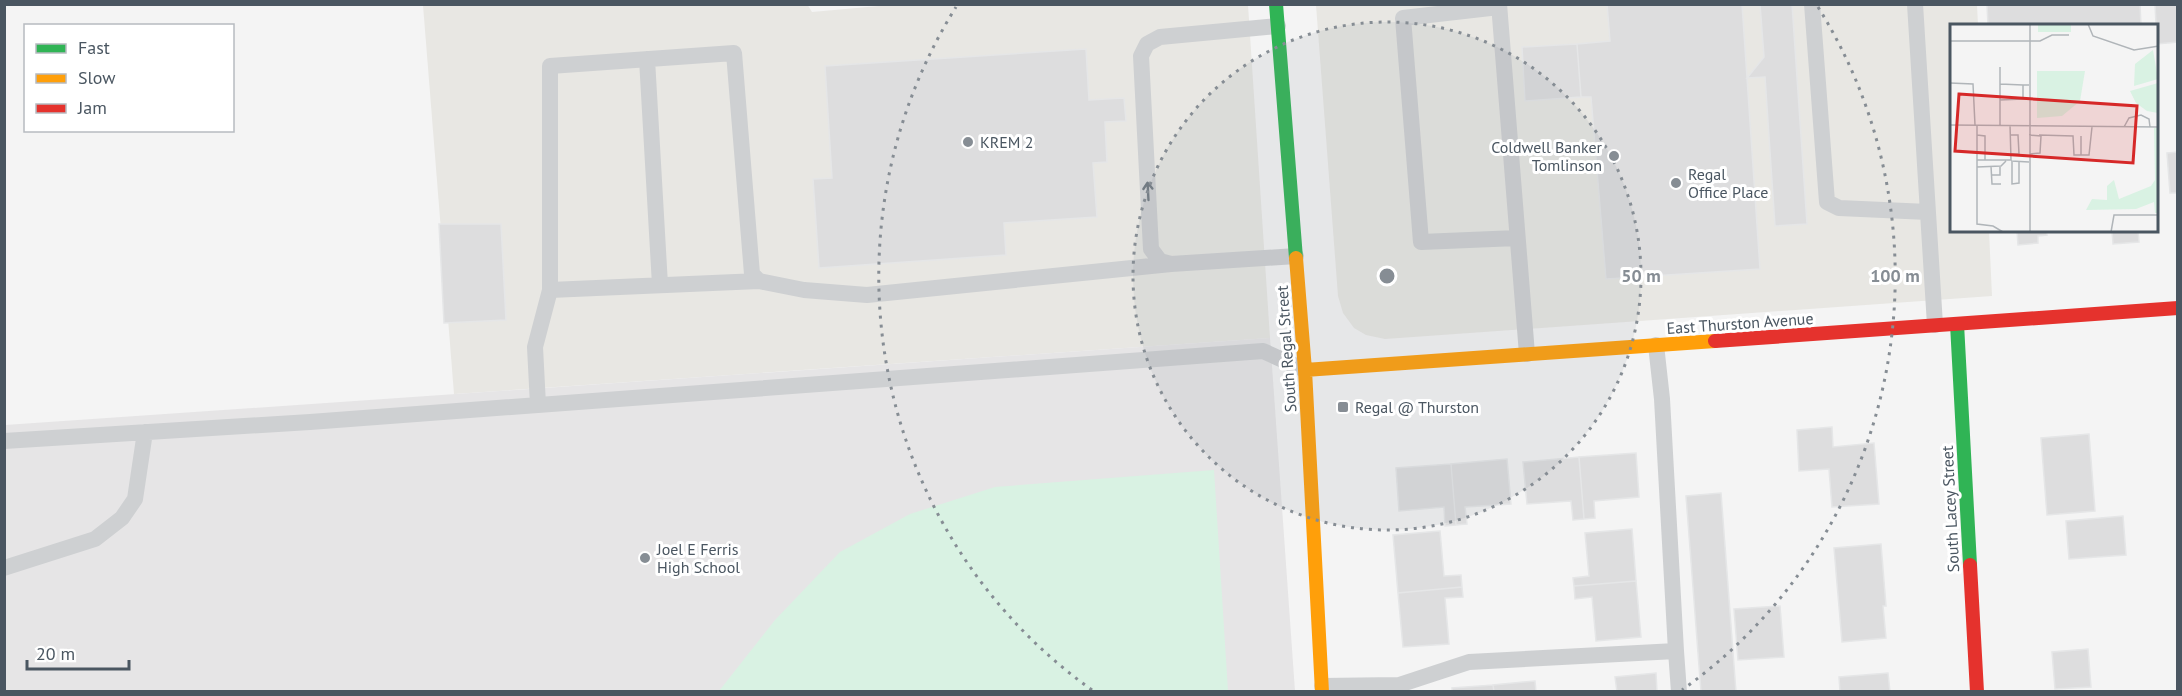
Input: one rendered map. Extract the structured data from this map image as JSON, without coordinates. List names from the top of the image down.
{
  "streets": {
    "street": ["East Thurston Avenue", "South Regal Street", "South Lacey Street"]
  },
  "crossings": [
    ["East Thurston Avenue", "South Regal Street"],
    ["East Thurston Avenue", "South Lacey Street"]
  ],
  "places": {
    "other": [
      "KREM 2",
      "Coldwell Banker Tomlinson",
      "Regal Office Place",
      "Joel E Ferris High School"
    ],
    "transit": ["Regal @ Thurston"]
  },
  "legend": ["Fast", "Slow", "Jam"],
  "scale_bar": "20 m",
  "rings": ["50 m", "100 m"]
}
